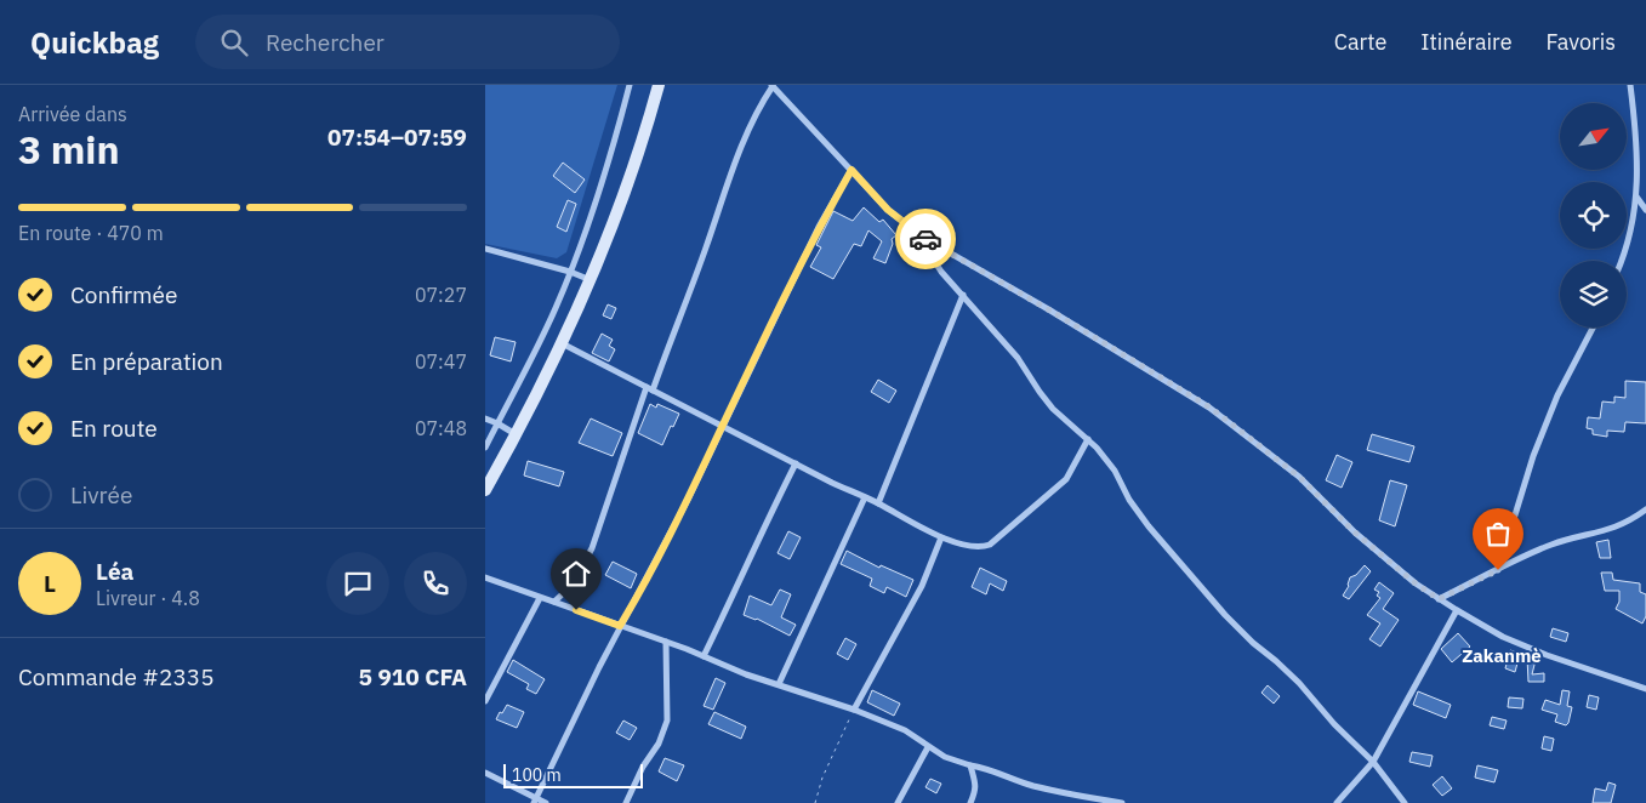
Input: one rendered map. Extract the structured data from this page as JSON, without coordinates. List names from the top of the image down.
{
  "districts": ["Zakanmè"],
  "scale_bar": "100 m",
  "north": "top right",
  "page": {
    "header": "Quickbag",
    "search": "Rechercher",
    "nav": ["Carte", "Itinéraire", "Favoris"],
    "heading": ["3 min", "Arrivée dans", "07:54–07:59"],
    "panel": [
      "Léa",
      "Livreur · 4.8",
      "Commande #2335",
      "5 910 CFA"
    ],
    "bar": "En route · 470 m",
    "list": [
      ["Confirmée", "07:27"],
      ["En préparation", "07:47"],
      ["En route", "07:48"],
      "Livrée"
    ],
    "round": "L",
    "scale": "100 m"
  }
}
